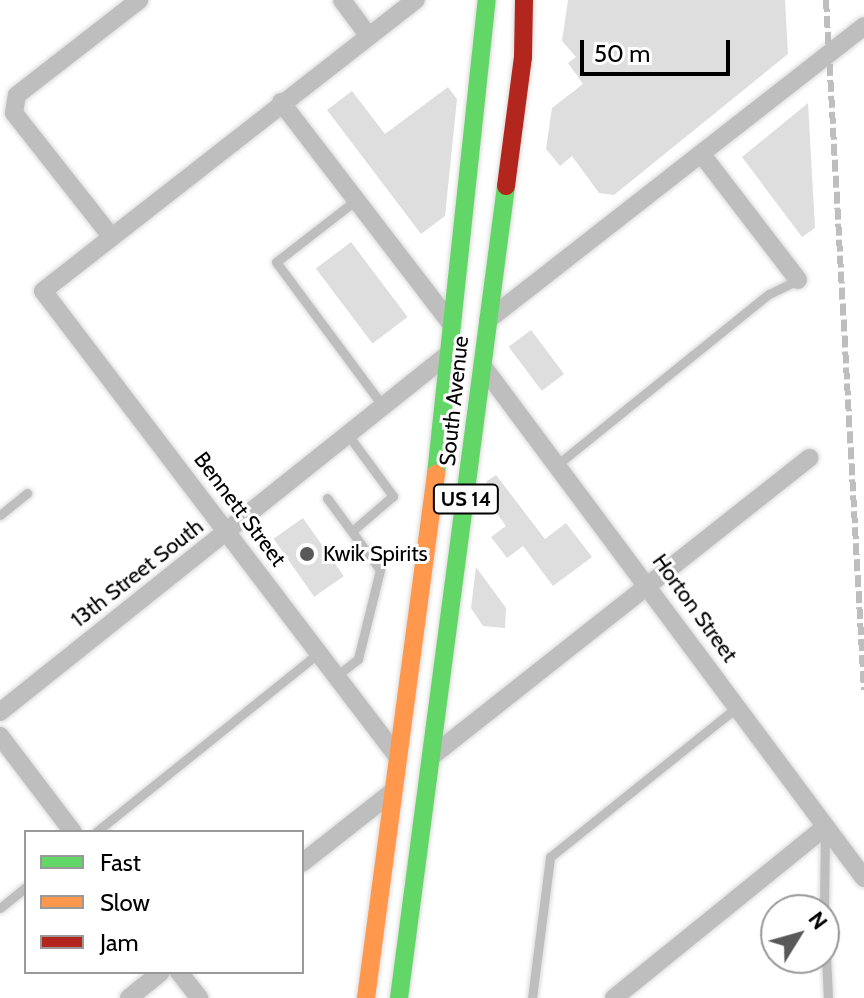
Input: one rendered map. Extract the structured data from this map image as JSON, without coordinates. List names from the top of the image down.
{
  "streets": {
    "highway": ["South Avenue", "US 14"],
    "street": ["Bennett Street", "13th Street South", "Horton Street"]
  },
  "crossings": [
    ["South Avenue", "Bennett Street"],
    ["South Avenue", "13th Street South"],
    ["South Avenue", "Horton Street"],
    ["Bennett Street", "13th Street South"]
  ],
  "places": ["Kwik Spirits"],
  "legend": ["Fast", "Slow", "Jam"],
  "scale_bar": "50 m",
  "north": "top right"
}
